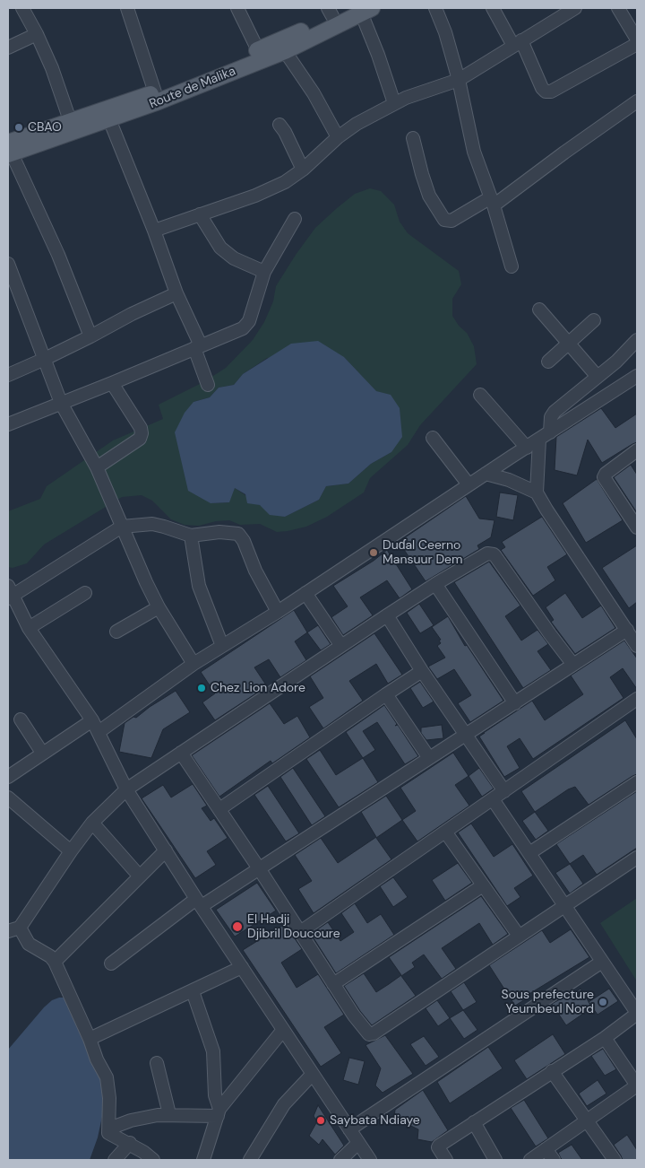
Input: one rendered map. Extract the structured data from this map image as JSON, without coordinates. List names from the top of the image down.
{
  "streets": {
    "main road": ["Route de Malika"]
  },
  "places": [
    "CBAO",
    "Duɗal Ceerno Mansuur Dem",
    "Chez Lion Adore",
    "El Hadji Djibril Doucoure",
    "Sous prefecture Yeumbeul Nord",
    "Saybata Ndiaye"
  ]
}
